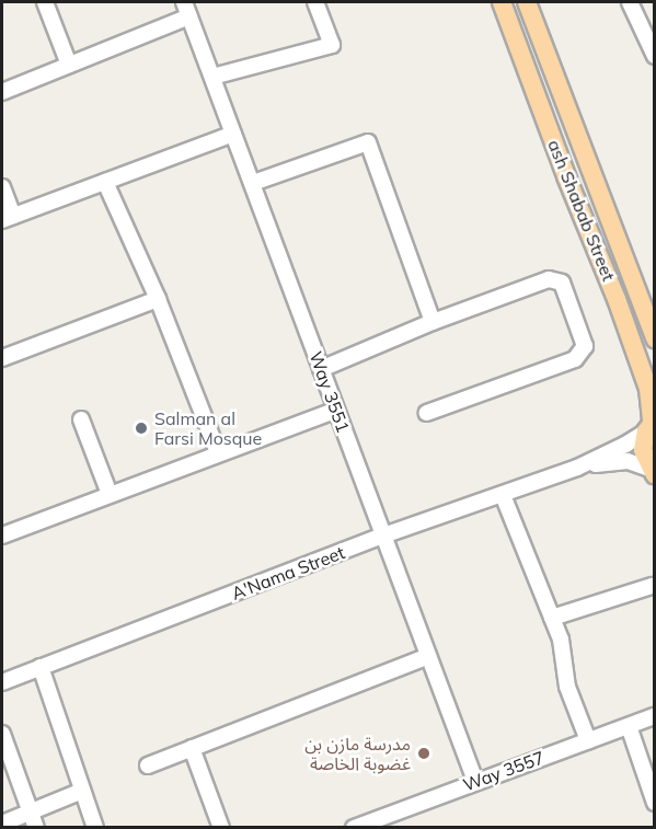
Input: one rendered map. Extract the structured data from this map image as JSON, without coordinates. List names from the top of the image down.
{
  "streets": {
    "main road": ["ash Shabab Street"],
    "street": ["Way 3551", "A'Nama Street", "Way 3557"]
  },
  "crossings": [
    ["ash Shabab Street", "A'Nama Street"],
    ["Way 3551", "A'Nama Street"],
    ["Way 3551", "Way 3557"]
  ],
  "places": ["Salman al Farsi Mosque", "مدرسة مازن بن غضوبة الخاصة"]
}
